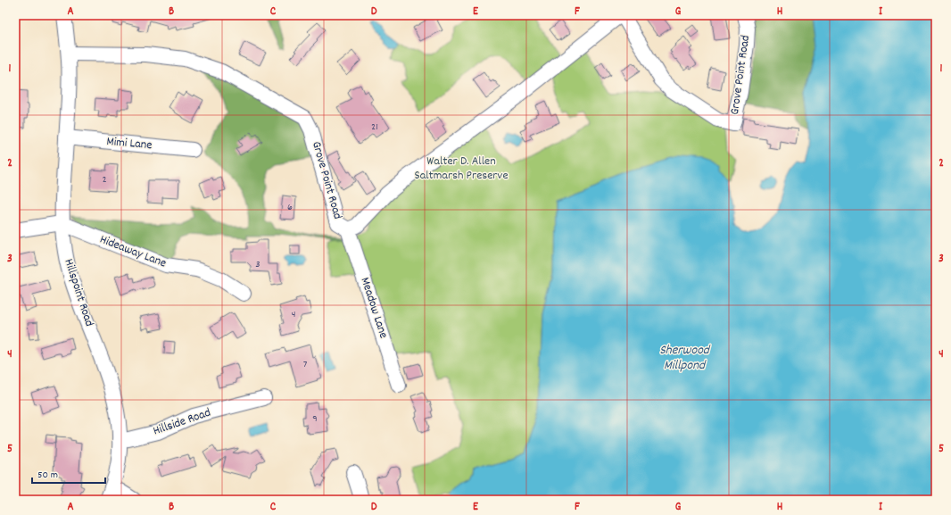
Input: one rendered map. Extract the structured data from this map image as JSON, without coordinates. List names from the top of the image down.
{
  "streets": {
    "street": [
      "Grove Point Road",
      "Mimi Lane",
      "Hideaway Lane",
      "Hillspoint Road",
      "Meadow Lane",
      "Hillside Road"
    ]
  },
  "crossings": [
    ["Grove Point Road", "Hillspoint Road"],
    ["Grove Point Road", "Meadow Lane"],
    ["Mimi Lane", "Hillspoint Road"],
    ["Hideaway Lane", "Hillspoint Road"],
    ["Hillspoint Road", "Hillside Road"]
  ],
  "water": ["Sherwood Millpond"],
  "parks": ["Walter D. Allen Saltmarsh Preserve"],
  "house_numbers": [
    "21",
    "2",
    "6",
    "3",
    "4",
    "7",
    "9"
  ],
  "scale_bar": "50 m",
  "grid": {
    "columns": [
      "A",
      "B",
      "C",
      "D",
      "E",
      "F",
      "G",
      "H",
      "I"
    ],
    "rows": [
      "1",
      "2",
      "3",
      "4",
      "5"
    ]
  }
}
